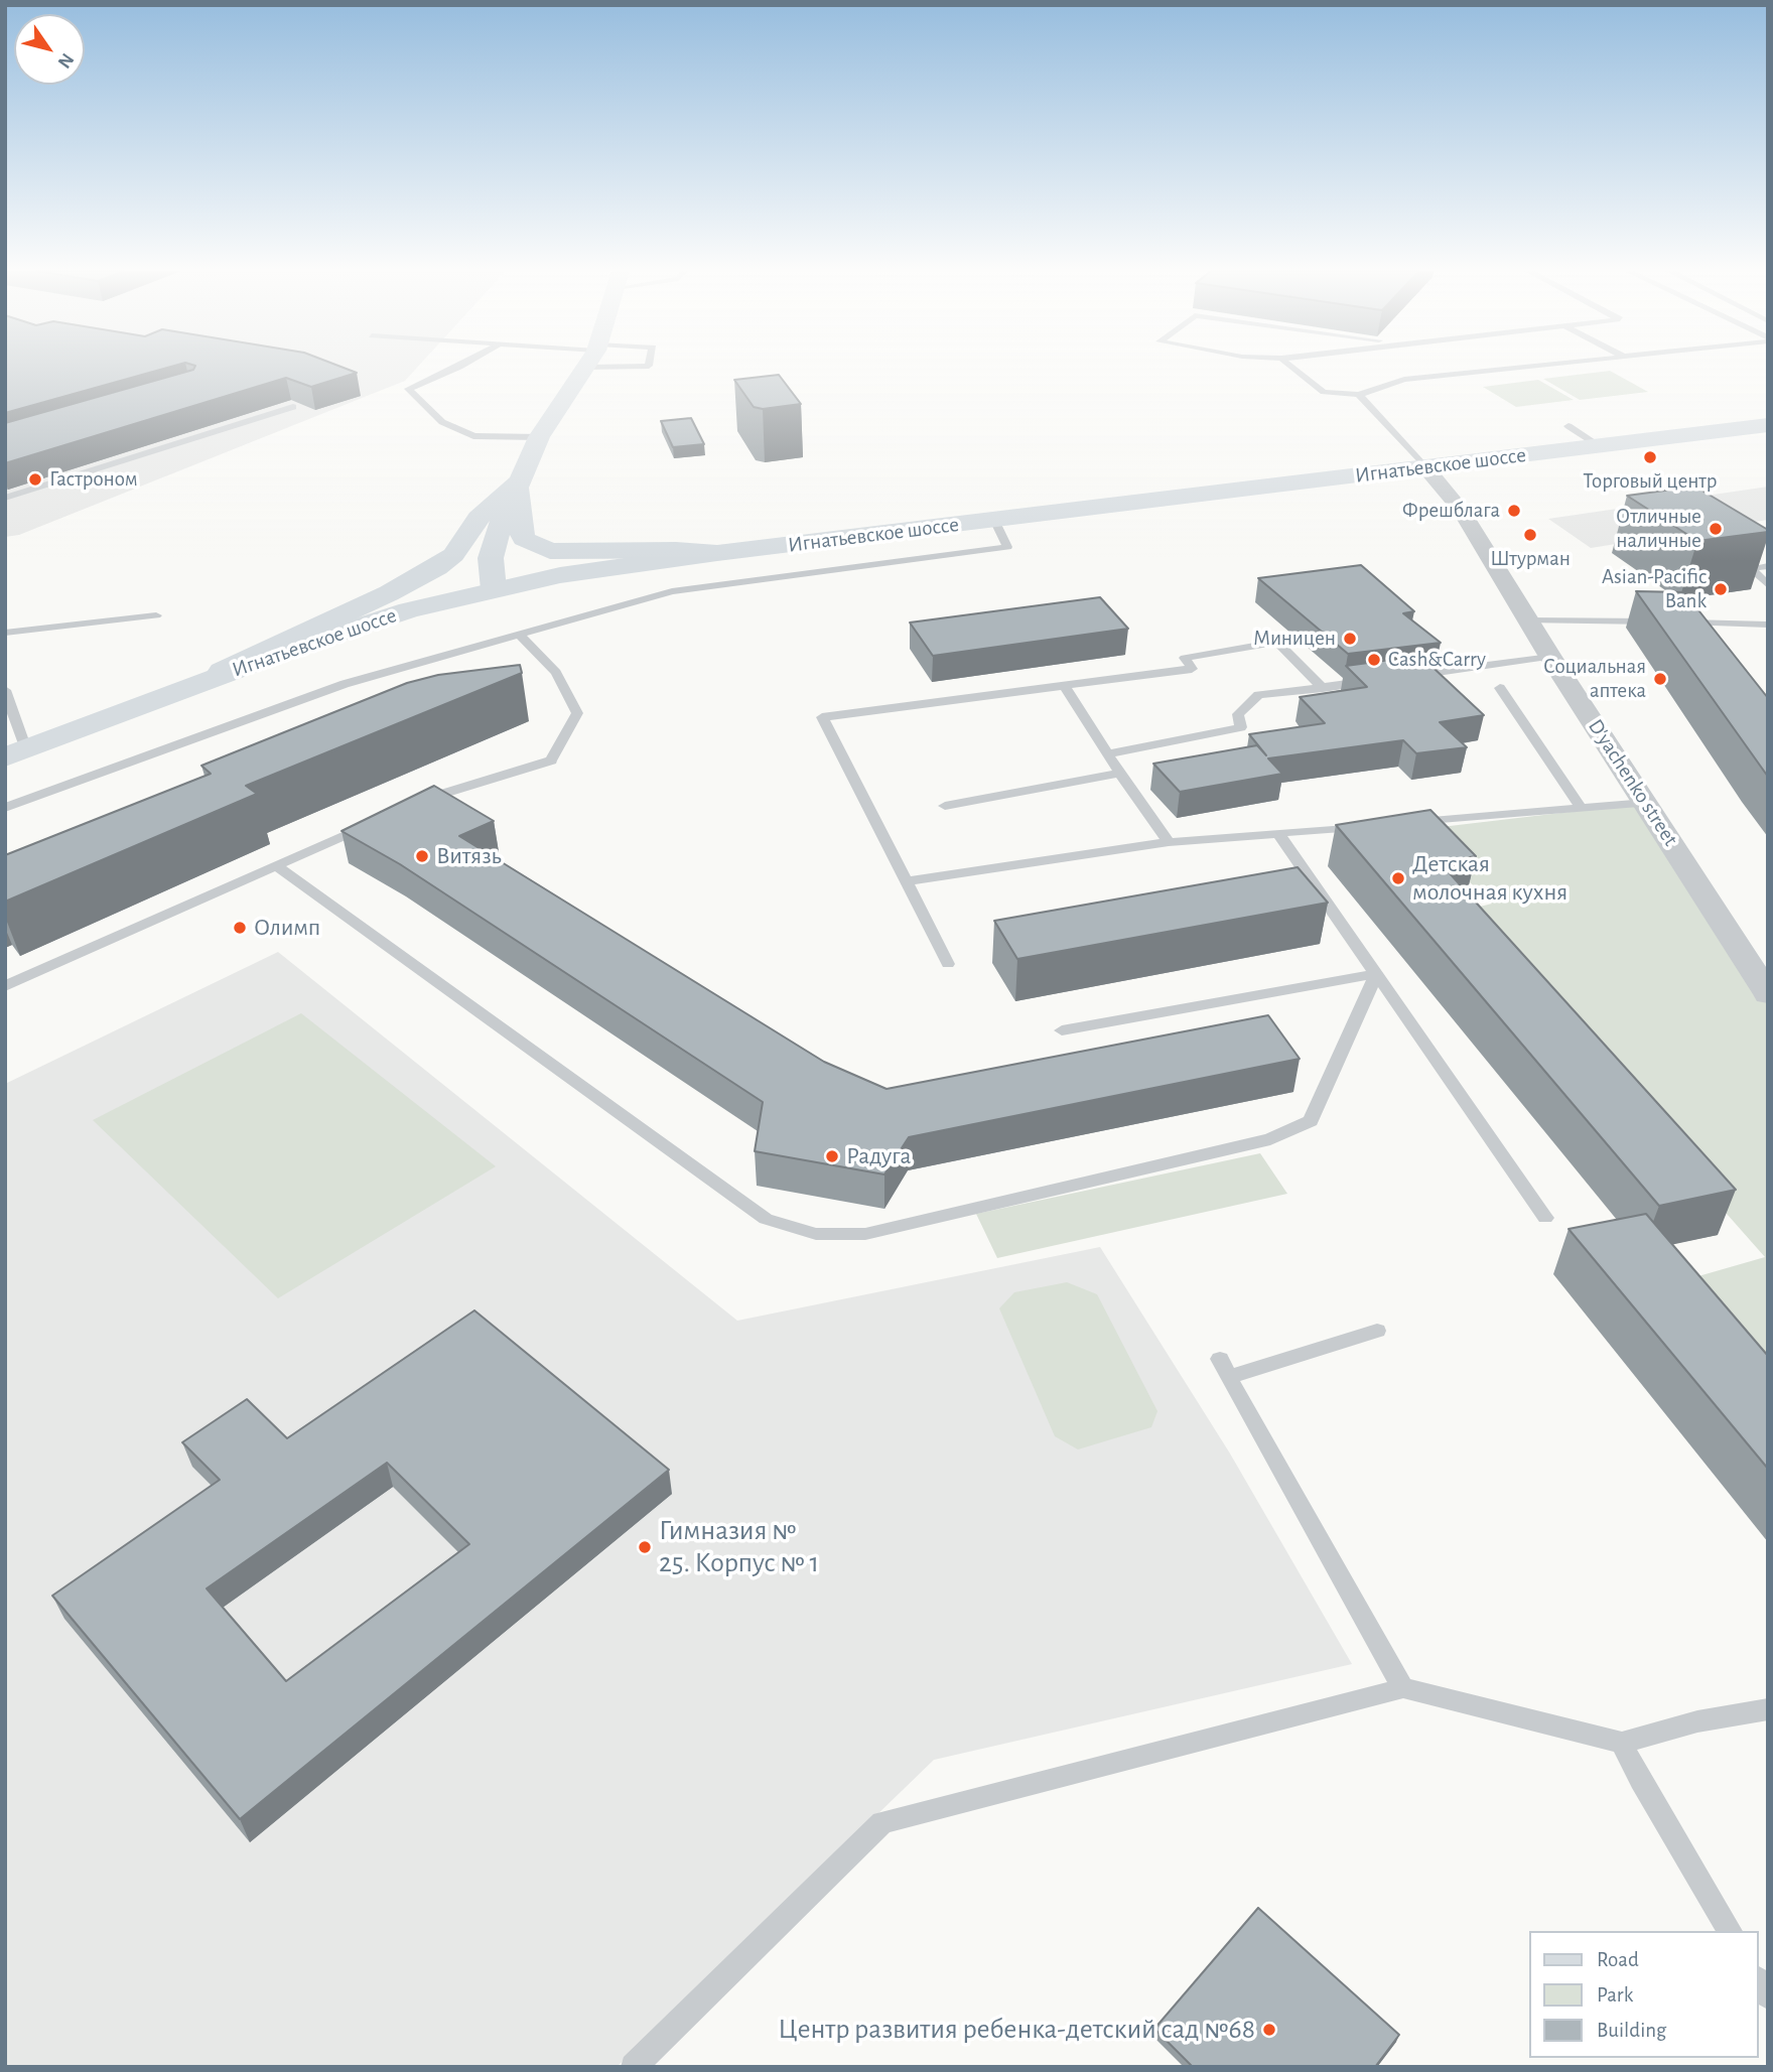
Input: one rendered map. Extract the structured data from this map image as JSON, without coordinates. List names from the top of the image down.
{
  "streets": {
    "main road": ["Игнатьевское шоссе"],
    "street": ["D'yachenko street"]
  },
  "crossings": [
    ["Игнатьевское шоссе", "D'yachenko street"]
  ],
  "places": [
    "Торговый центр",
    "Гастроном",
    "Фрешблага",
    "Отличные наличные",
    "Штурман",
    "Asian-Pacific Bank",
    "Миницен",
    "Cash&Carry",
    "Социальная аптека",
    "Витязь",
    "Детская молочная кухня",
    "Олимп",
    "Радуга",
    "Гимназия № 25. Корпус № 1",
    "Центр развития ребенка-детский сад №68"
  ],
  "legend": ["Road", "Park", "Building"],
  "north": "bottom right"
}
